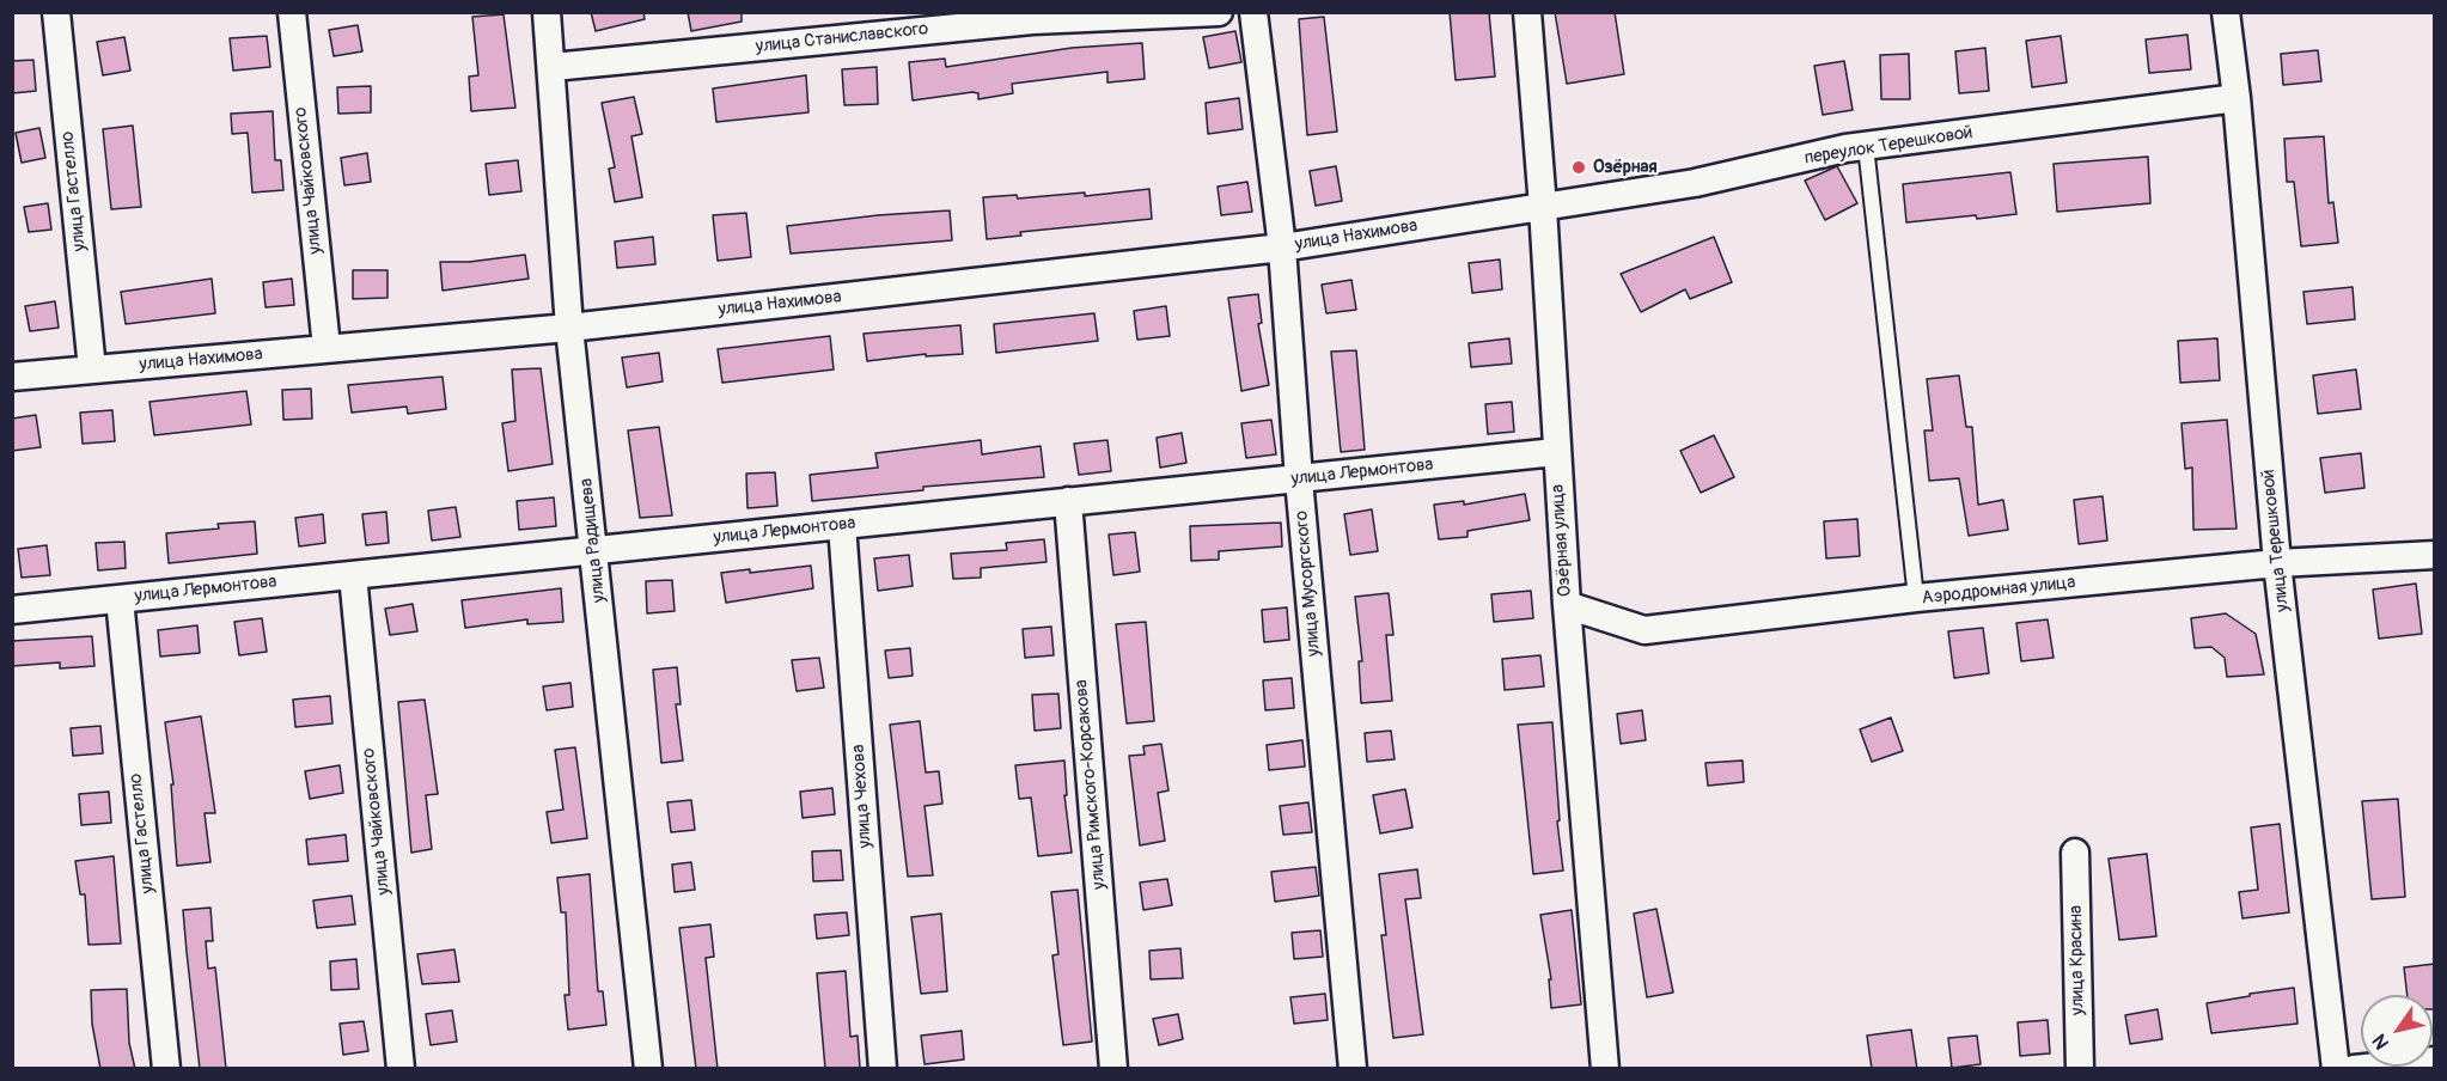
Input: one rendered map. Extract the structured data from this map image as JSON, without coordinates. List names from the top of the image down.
{
  "streets": {
    "street": [
      "улица Станиславского",
      "переулок Терешковой",
      "улица Чайковского",
      "улица Гастелло",
      "улица Нахимова",
      "улица Лермонтова",
      "улица Радищева",
      "Озёрная улица",
      "улица Терешковой",
      "улица Мусоргского",
      "Аэродромная улица",
      "улица Римского-Корсакова",
      "улица Чехова",
      "улица Красина"
    ]
  },
  "crossings": [
    ["улица Станиславского", "улица Радищева"],
    ["переулок Терешковой", "улица Нахимова"],
    ["переулок Терешковой", "Озёрная улица"],
    ["переулок Терешковой", "улица Терешковой"],
    ["улица Чайковского", "улица Нахимова"],
    ["улица Чайковского", "улица Лермонтова"],
    ["улица Гастелло", "улица Нахимова"],
    ["улица Гастелло", "улица Лермонтова"],
    ["улица Нахимова", "улица Радищева"],
    ["улица Нахимова", "Озёрная улица"],
    ["улица Нахимова", "улица Мусоргского"],
    ["улица Лермонтова", "улица Радищева"],
    ["улица Лермонтова", "Озёрная улица"],
    ["улица Лермонтова", "улица Мусоргского"],
    ["улица Лермонтова", "улица Римского-Корсакова"],
    ["улица Лермонтова", "улица Чехова"],
    ["Озёрная улица", "Аэродромная улица"],
    ["улица Терешковой", "Аэродромная улица"]
  ],
  "places": ["Озёрная"],
  "north": "bottom left"
}
